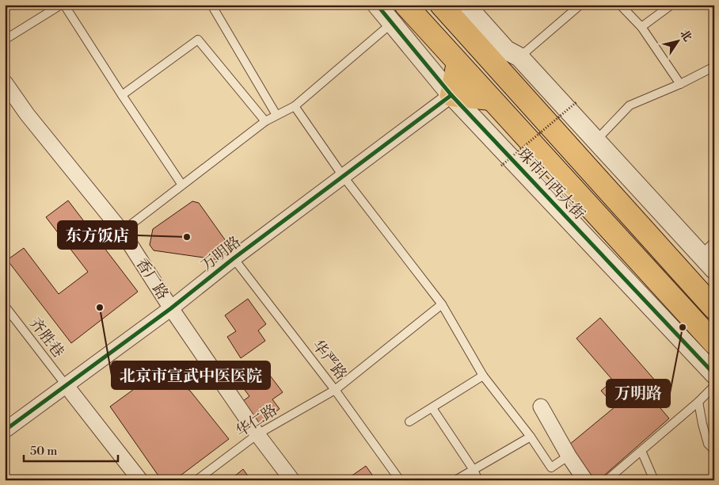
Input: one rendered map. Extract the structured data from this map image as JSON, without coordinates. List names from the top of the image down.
{
  "streets": {
    "main road": ["珠市口西大街"],
    "street": ["万明路", "香厂路"],
    "lane": ["齐胜巷", "华严路", "华仁路"]
  },
  "crossings": [
    ["珠市口西大街", "万明路"],
    ["万明路", "香厂路"],
    ["万明路", "齐胜巷"],
    ["万明路", "华严路"],
    ["香厂路", "华仁路"],
    ["华严路", "华仁路"]
  ],
  "places": ["东方饭店", "北京市宣武中医医院", "万明路"],
  "scale_bar": "50 m",
  "north": "top right"
}
